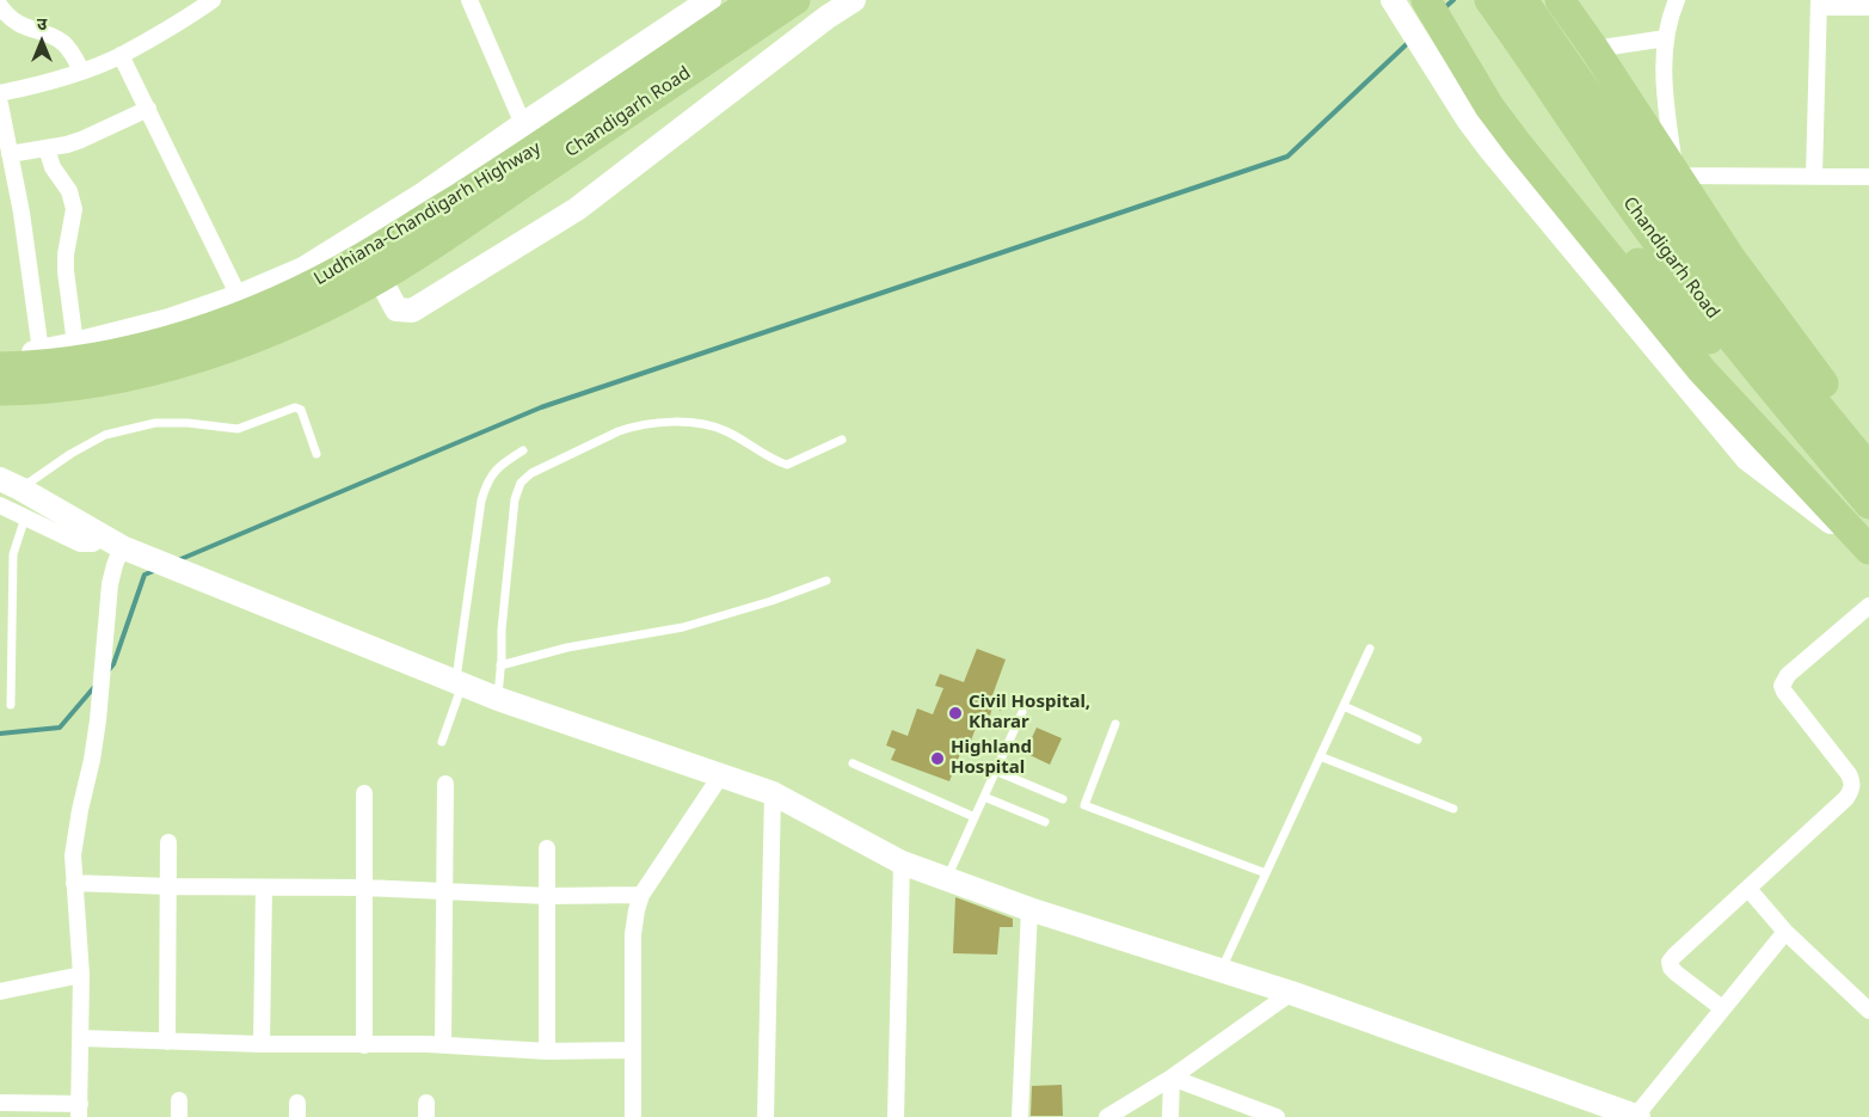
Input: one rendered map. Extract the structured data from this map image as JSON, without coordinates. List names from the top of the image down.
{
  "streets": {
    "highway": ["Chandigarh Road", "Ludhiana-Chandigarh Highway"]
  },
  "crossings": [
    ["Chandigarh Road", "Ludhiana-Chandigarh Highway"]
  ],
  "places": ["Civil Hospital, Kharar", "Highland Hospital"],
  "north": "top"
}
